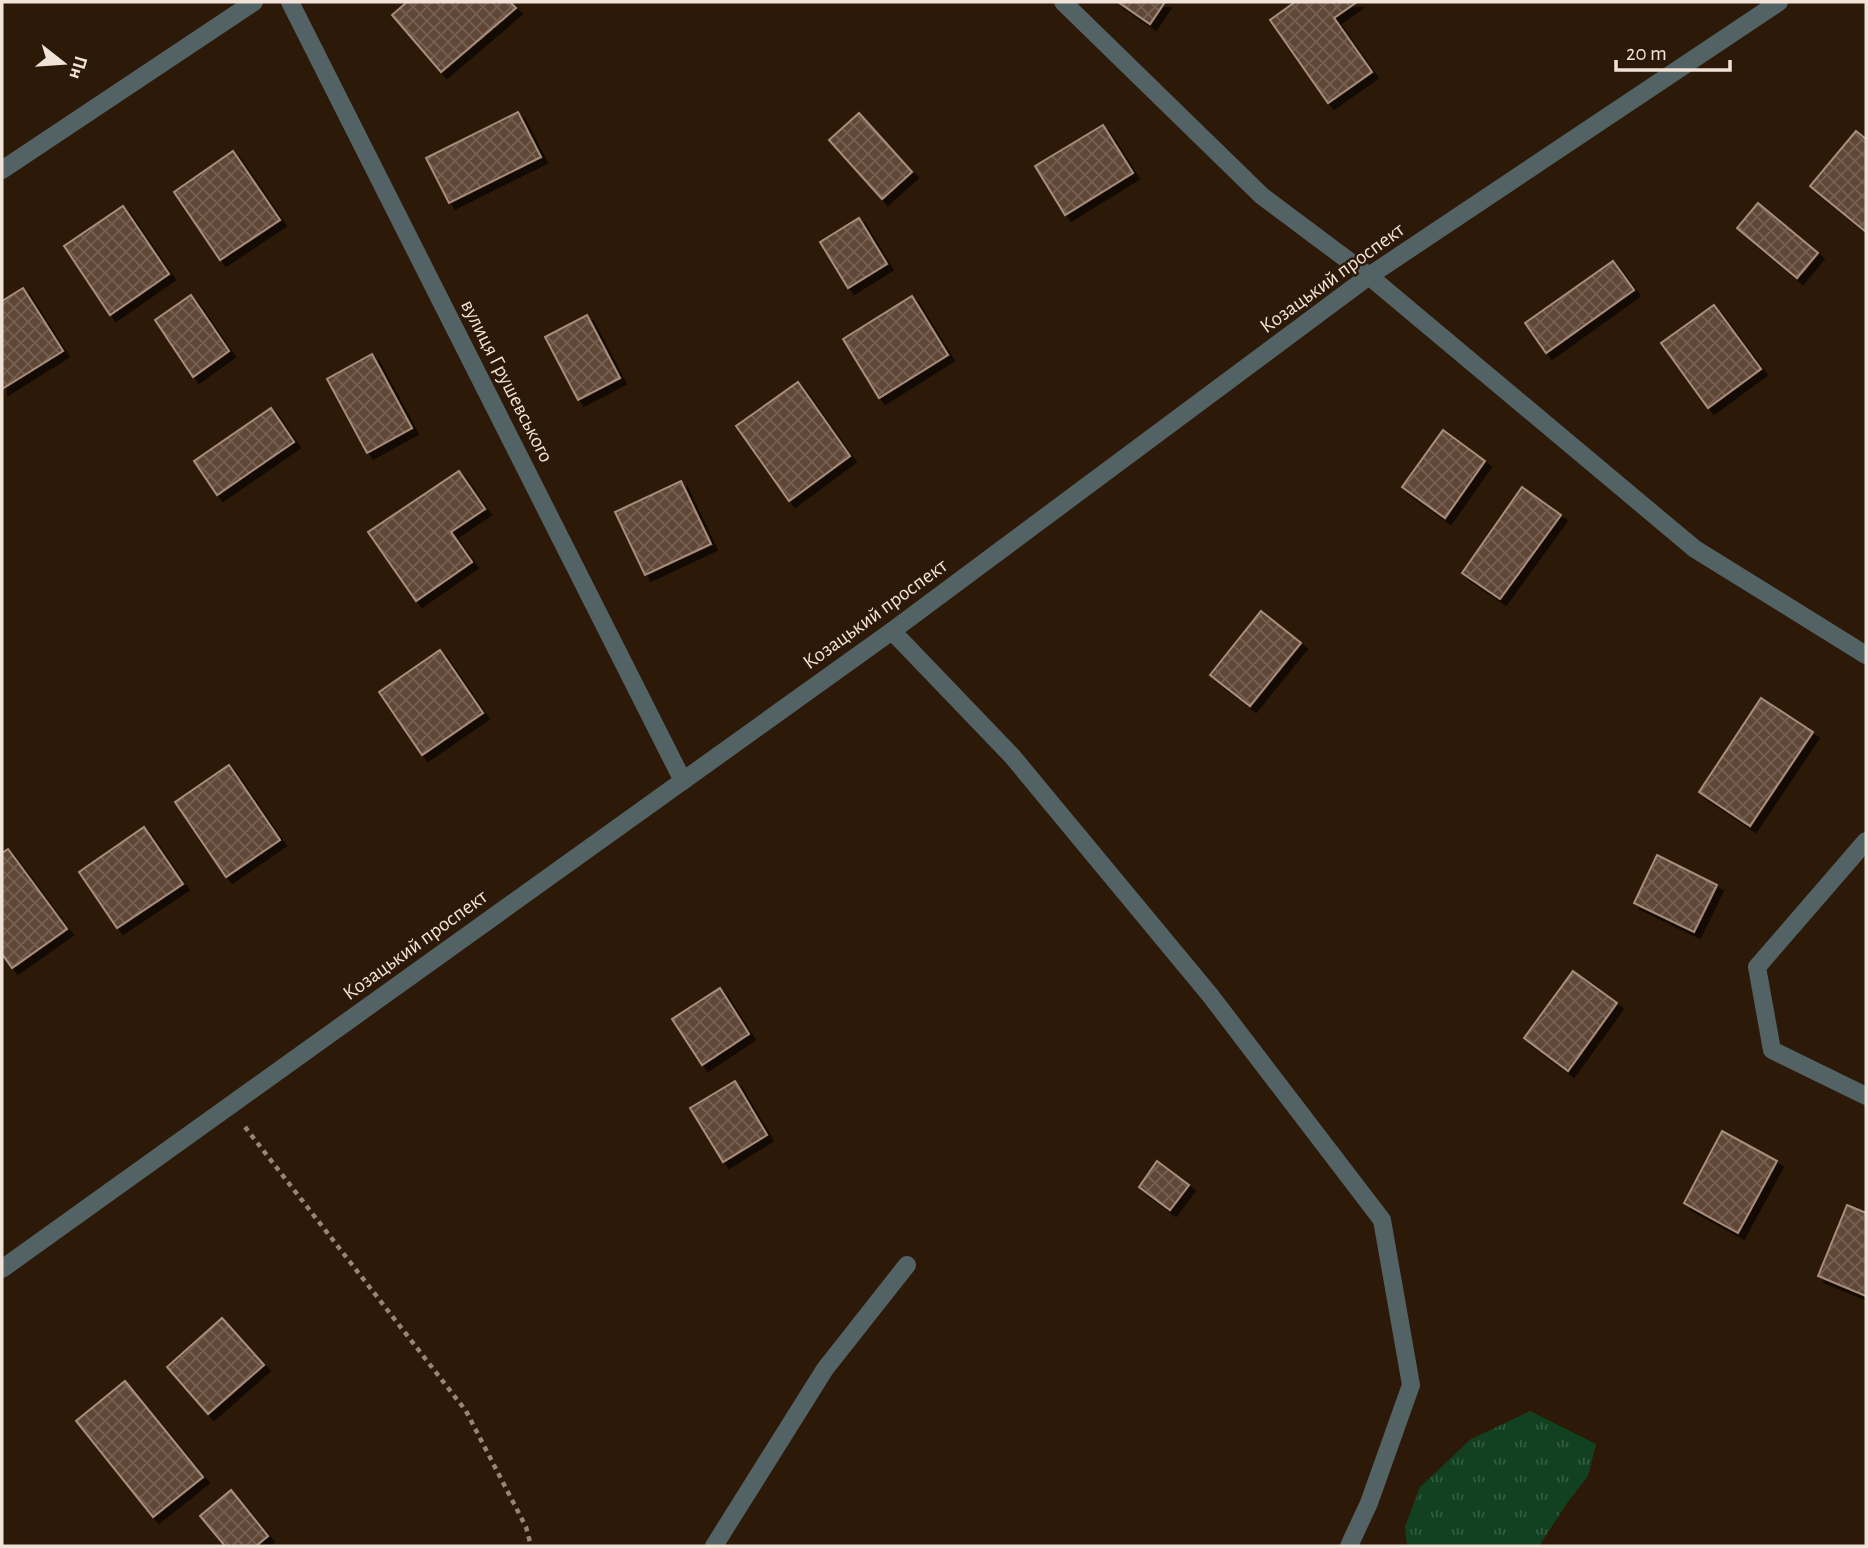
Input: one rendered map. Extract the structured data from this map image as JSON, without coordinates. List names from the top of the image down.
{
  "streets": {
    "street": ["Козацький проспект", "вулиця Грушевського"]
  },
  "crossings": [
    ["Козацький проспект", "вулиця Грушевського"]
  ],
  "scale_bar": "20 m",
  "north": "right"
}
